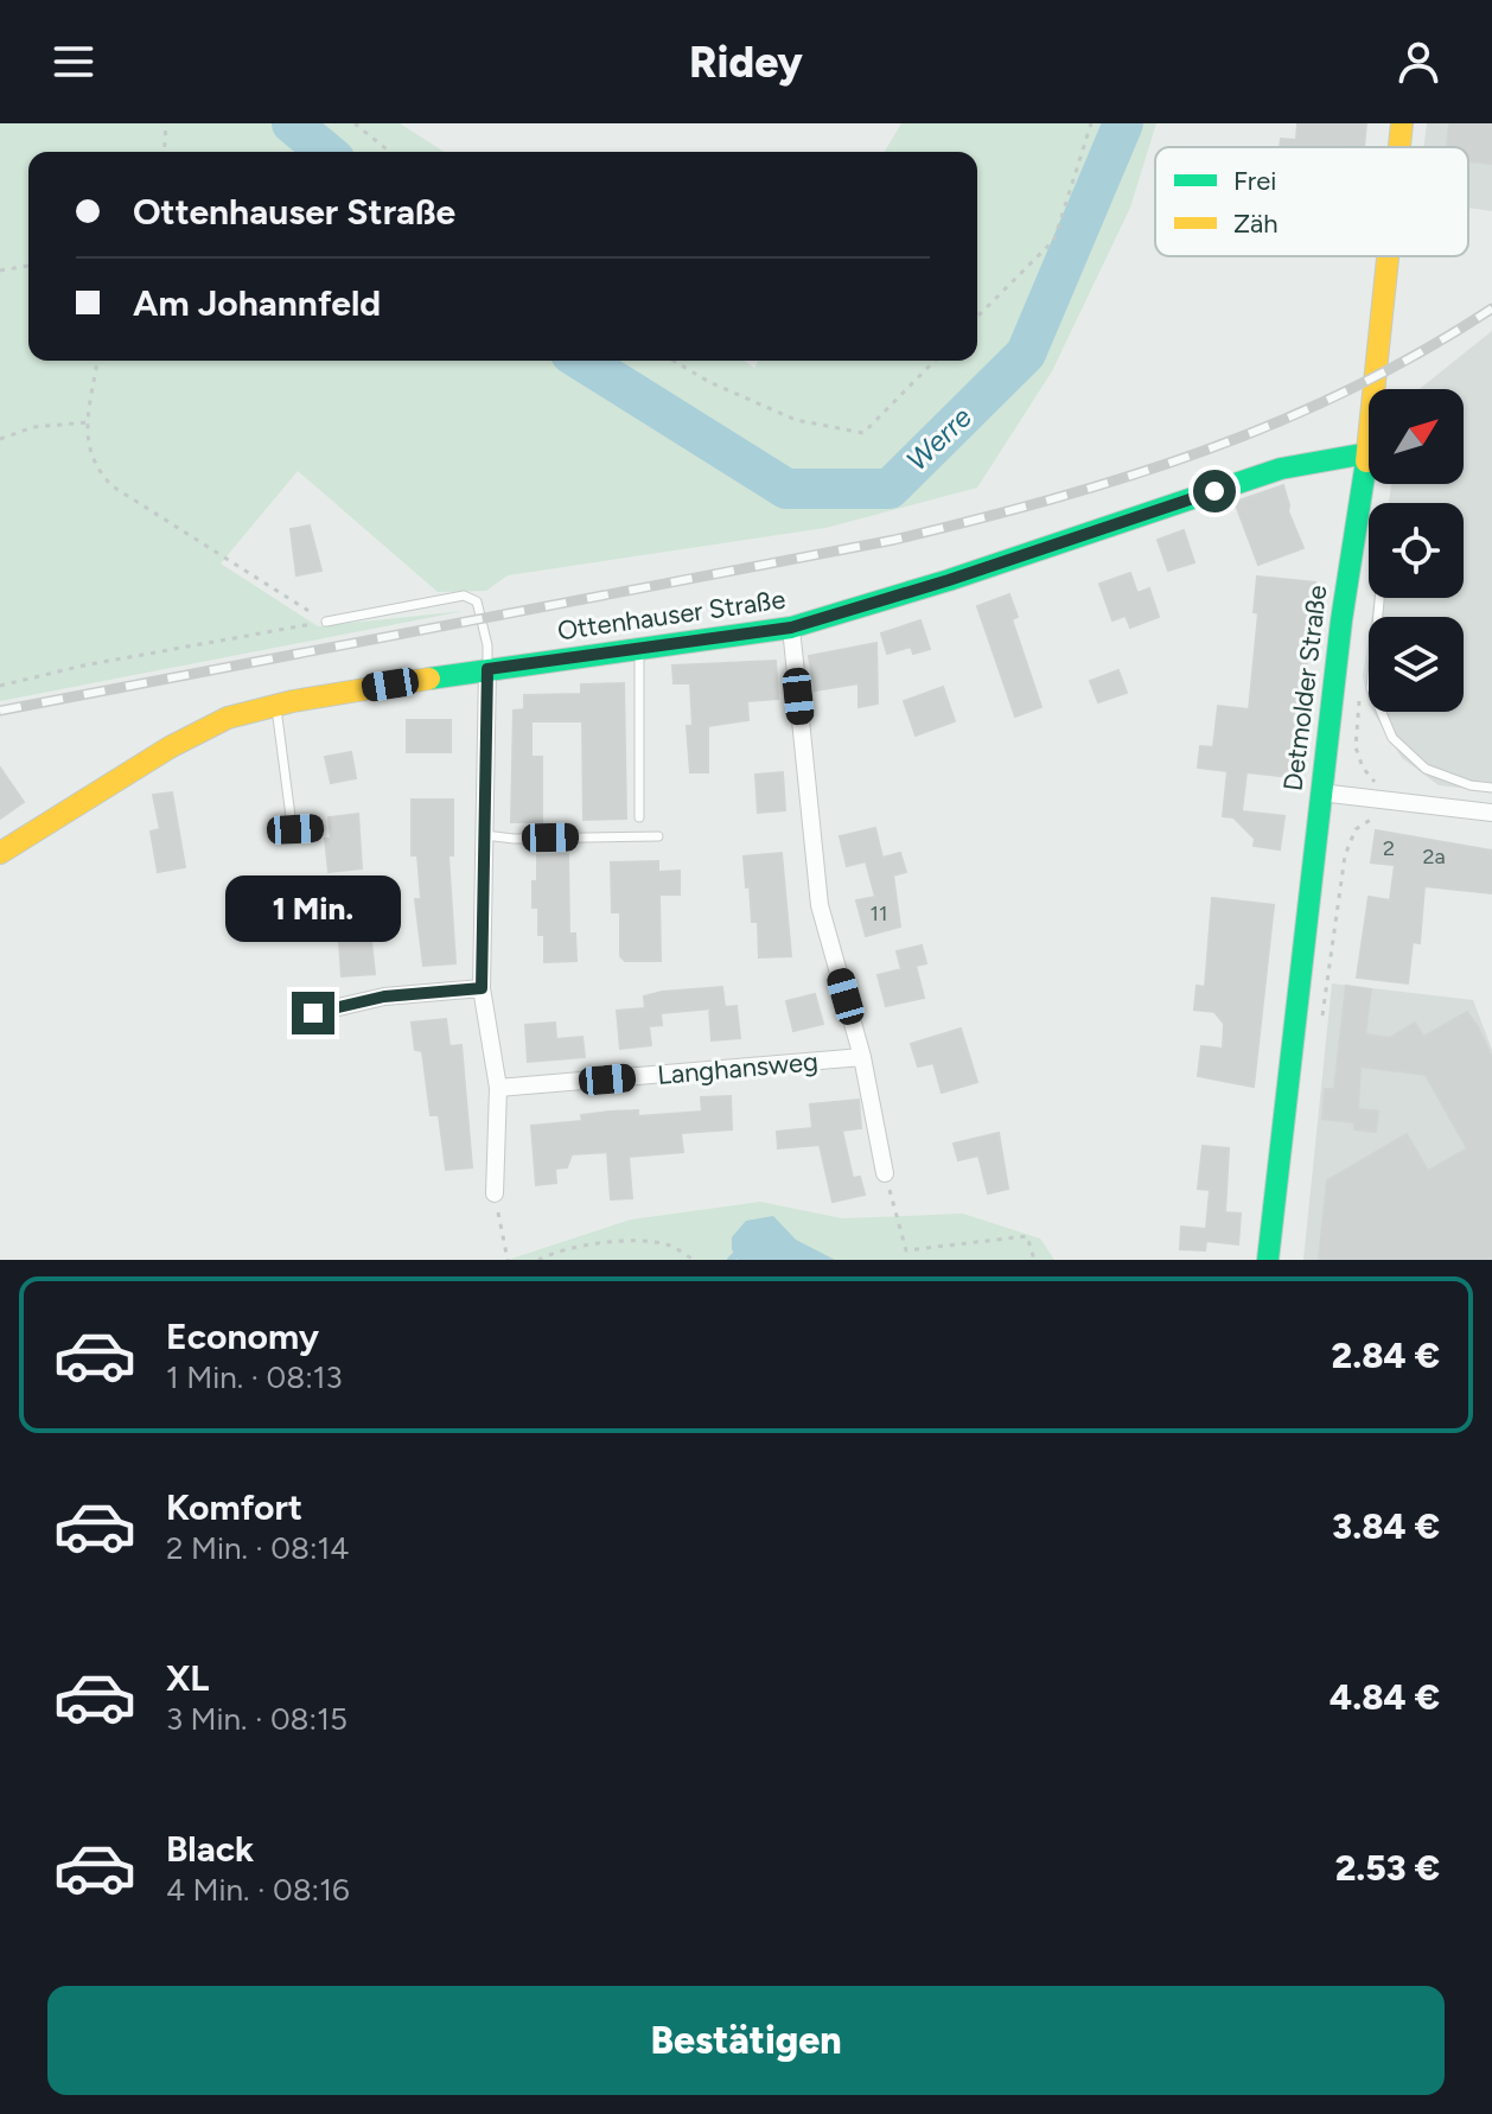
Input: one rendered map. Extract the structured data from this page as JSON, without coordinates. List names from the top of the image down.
{
  "streets": {
    "street": ["Ottenhauser Straße", "Detmolder Straße", "Langhansweg"]
  },
  "crossings": [
    ["Ottenhauser Straße", "Detmolder Straße"]
  ],
  "water": ["Werre"],
  "house_numbers": ["2", "2a", "11"],
  "legend": ["Frei", "Zäh"],
  "north": "top right",
  "page": {
    "header": "Ridey",
    "banner": ["Ottenhauser Straße", "Am Johannfeld"],
    "bubble": "1 Min.",
    "list": [
      {
        "name": "Economy",
        "note": "1 Min. · 08:13",
        "value": "2.84 €"
      },
      {
        "name": "Komfort",
        "note": "2 Min. · 08:14",
        "value": "3.84 €"
      },
      {
        "name": "XL",
        "note": "3 Min. · 08:15",
        "value": "4.84 €"
      },
      {
        "name": "Black",
        "note": "4 Min. · 08:16",
        "value": "2.53 €"
      }
    ],
    "buttons": "Bestätigen"
  }
}
